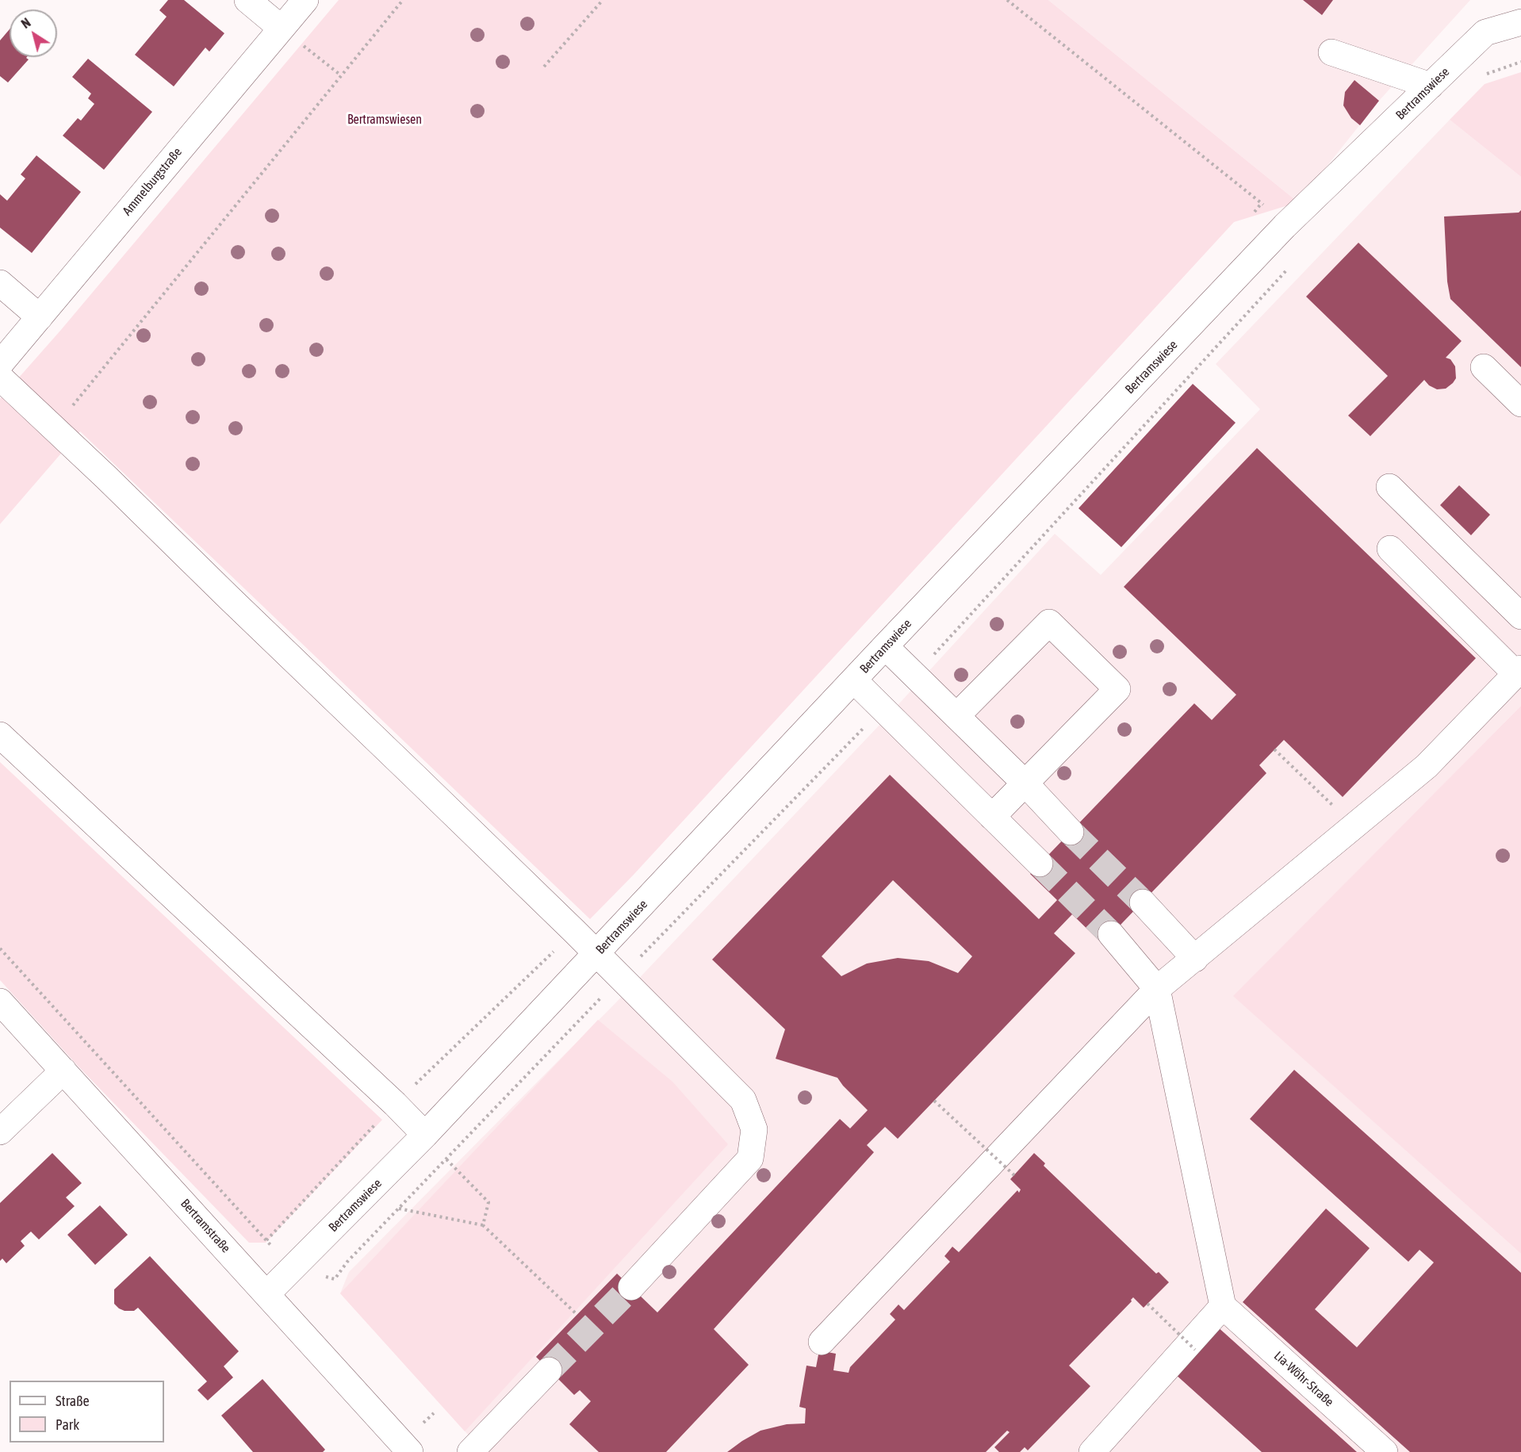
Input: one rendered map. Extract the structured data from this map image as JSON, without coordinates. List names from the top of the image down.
{
  "streets": {
    "street": [
      "Bertramswiese",
      "Ammelburgstraße",
      "Bertramstraße",
      "Lia-Wöhr-Straße"
    ]
  },
  "crossings": [
    ["Bertramswiese", "Bertramstraße"]
  ],
  "parks": ["Bertramswiesen"],
  "legend": ["Straße", "Park"],
  "north": "top left"
}
